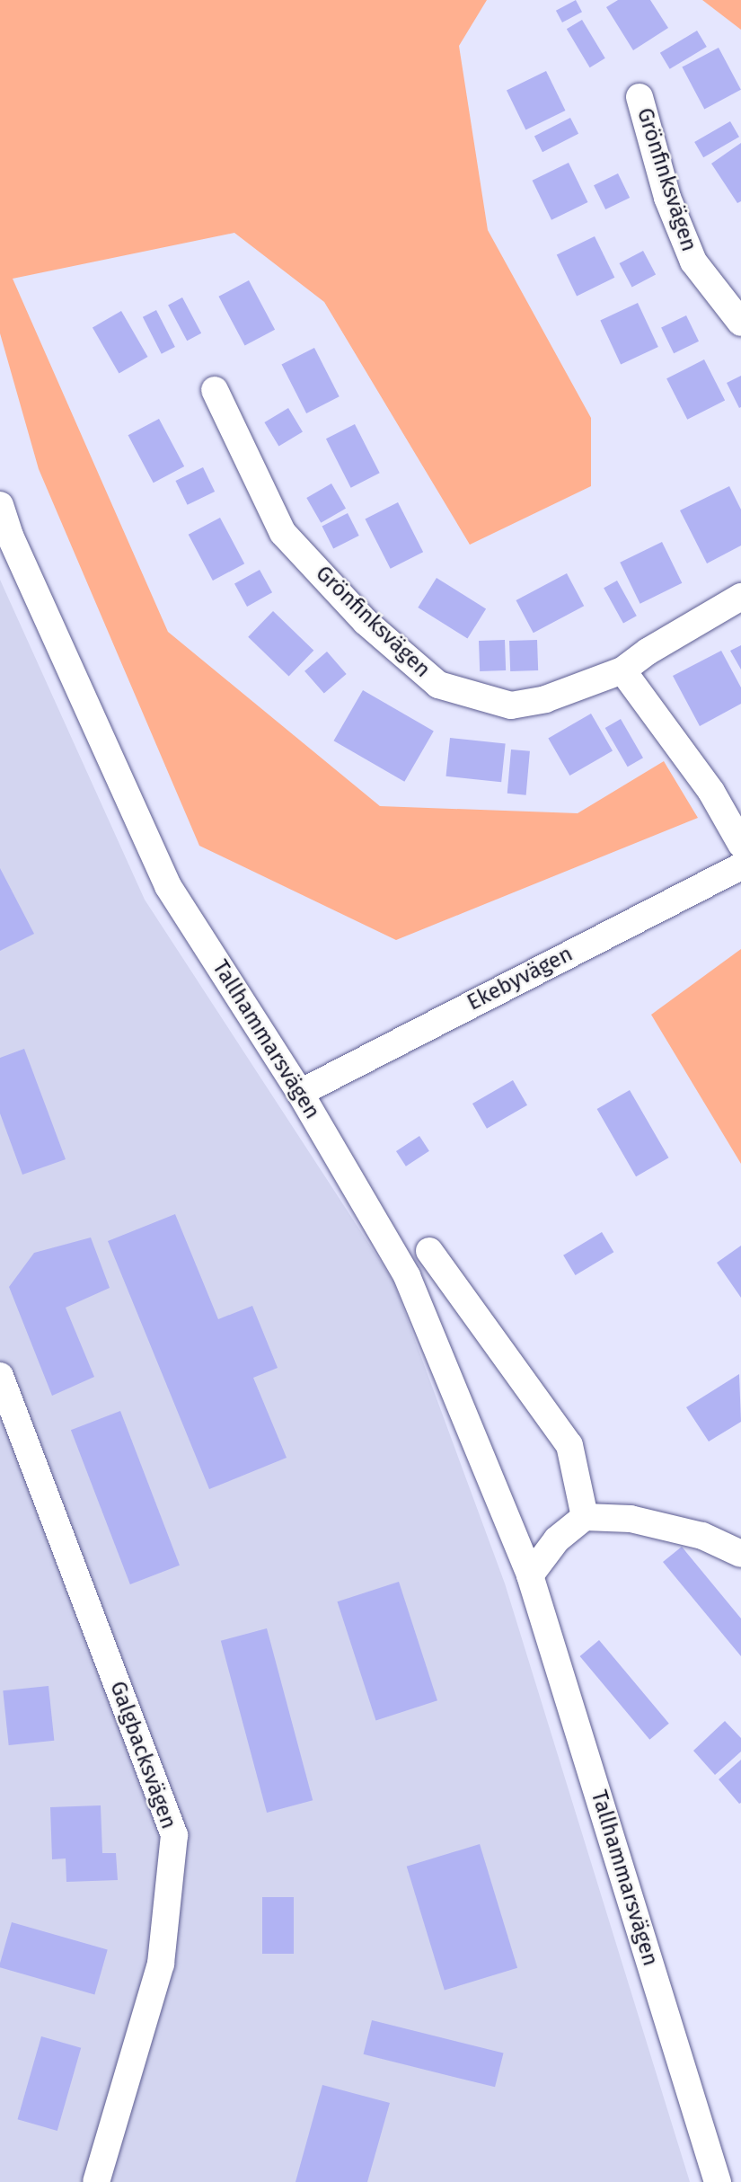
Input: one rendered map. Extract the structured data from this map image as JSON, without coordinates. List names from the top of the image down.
{
  "streets": {
    "street": [
      "Grönfinksvägen",
      "Ekebyvägen",
      "Tallhammarsvägen",
      "Galgbacksvägen"
    ]
  },
  "crossings": [
    ["Ekebyvägen", "Tallhammarsvägen"]
  ]
}
